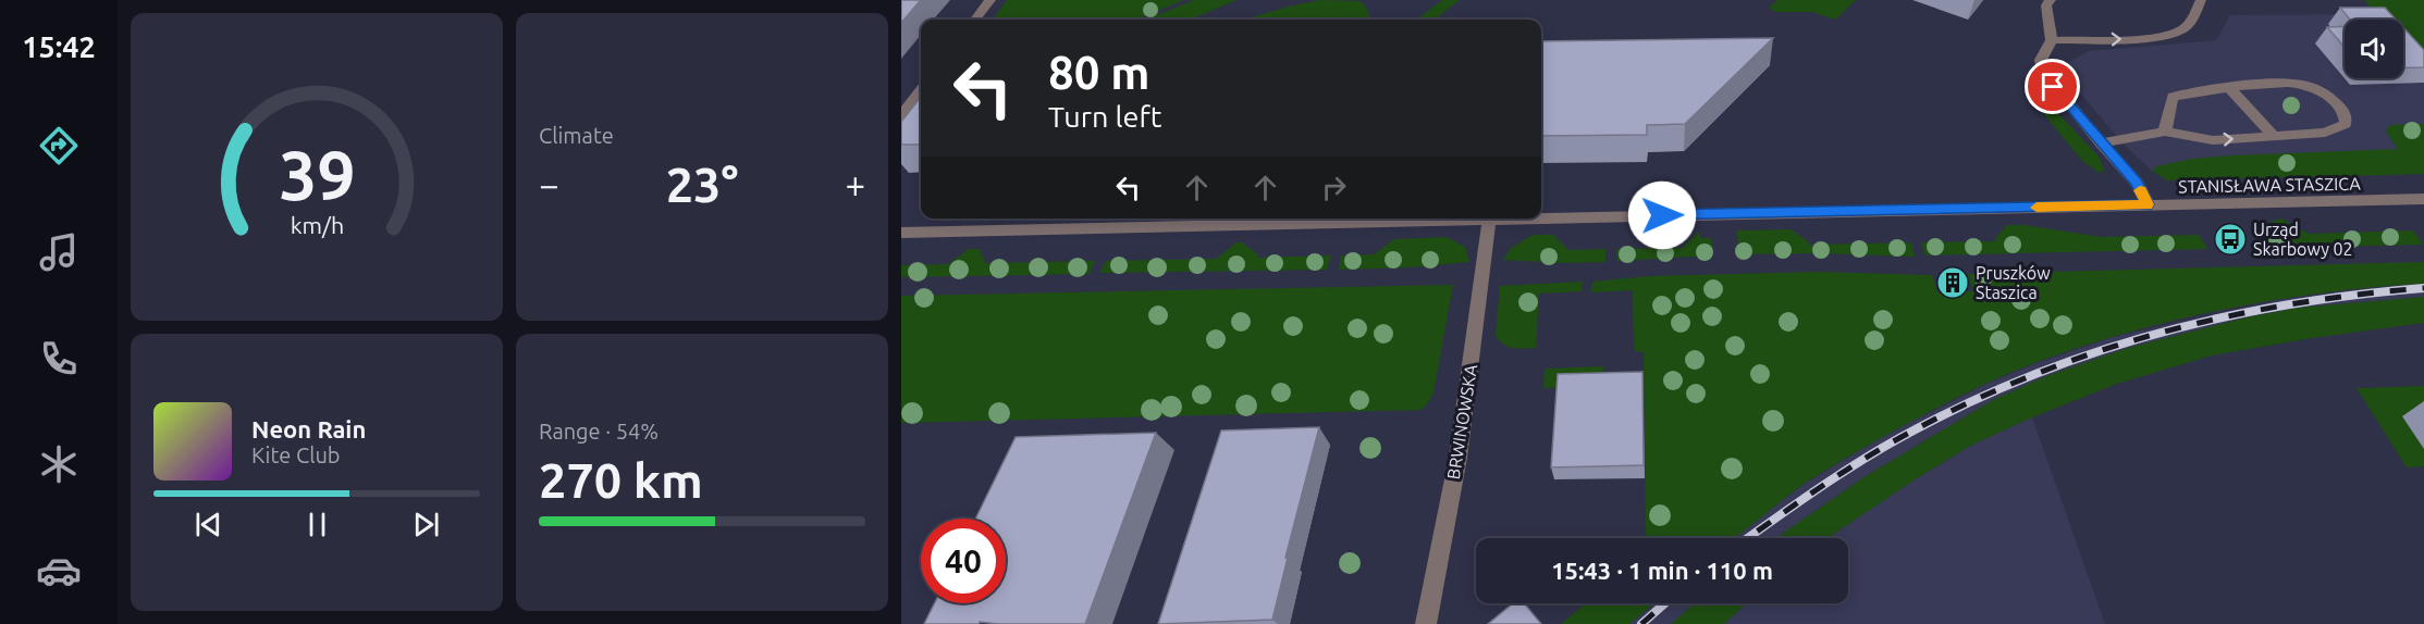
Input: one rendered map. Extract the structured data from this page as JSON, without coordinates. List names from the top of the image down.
{
  "streets": {
    "street": ["STANISŁAWA STASZICA", "BRWINOWSKA"]
  },
  "crossings": [
    ["STANISŁAWA STASZICA", "BRWINOWSKA"]
  ],
  "places": {
    "bus stop": ["Urząd Skarbowy 02"],
    "building": ["Pruszków Staszica"]
  },
  "page": {
    "tabs": "15:42",
    "tile": [
      "Climate",
      ["Range · 54%", "270 km"]
    ],
    "turn": ["80 m", "Turn left"],
    "heat": ["−", "23°", "+"],
    "song": ["Neon Rain", "Kite Club"],
    "limit": "40",
    "trip": "15:43 · 1 min · 110 m",
    "gauge": ["39", "km/h"]
  }
}
